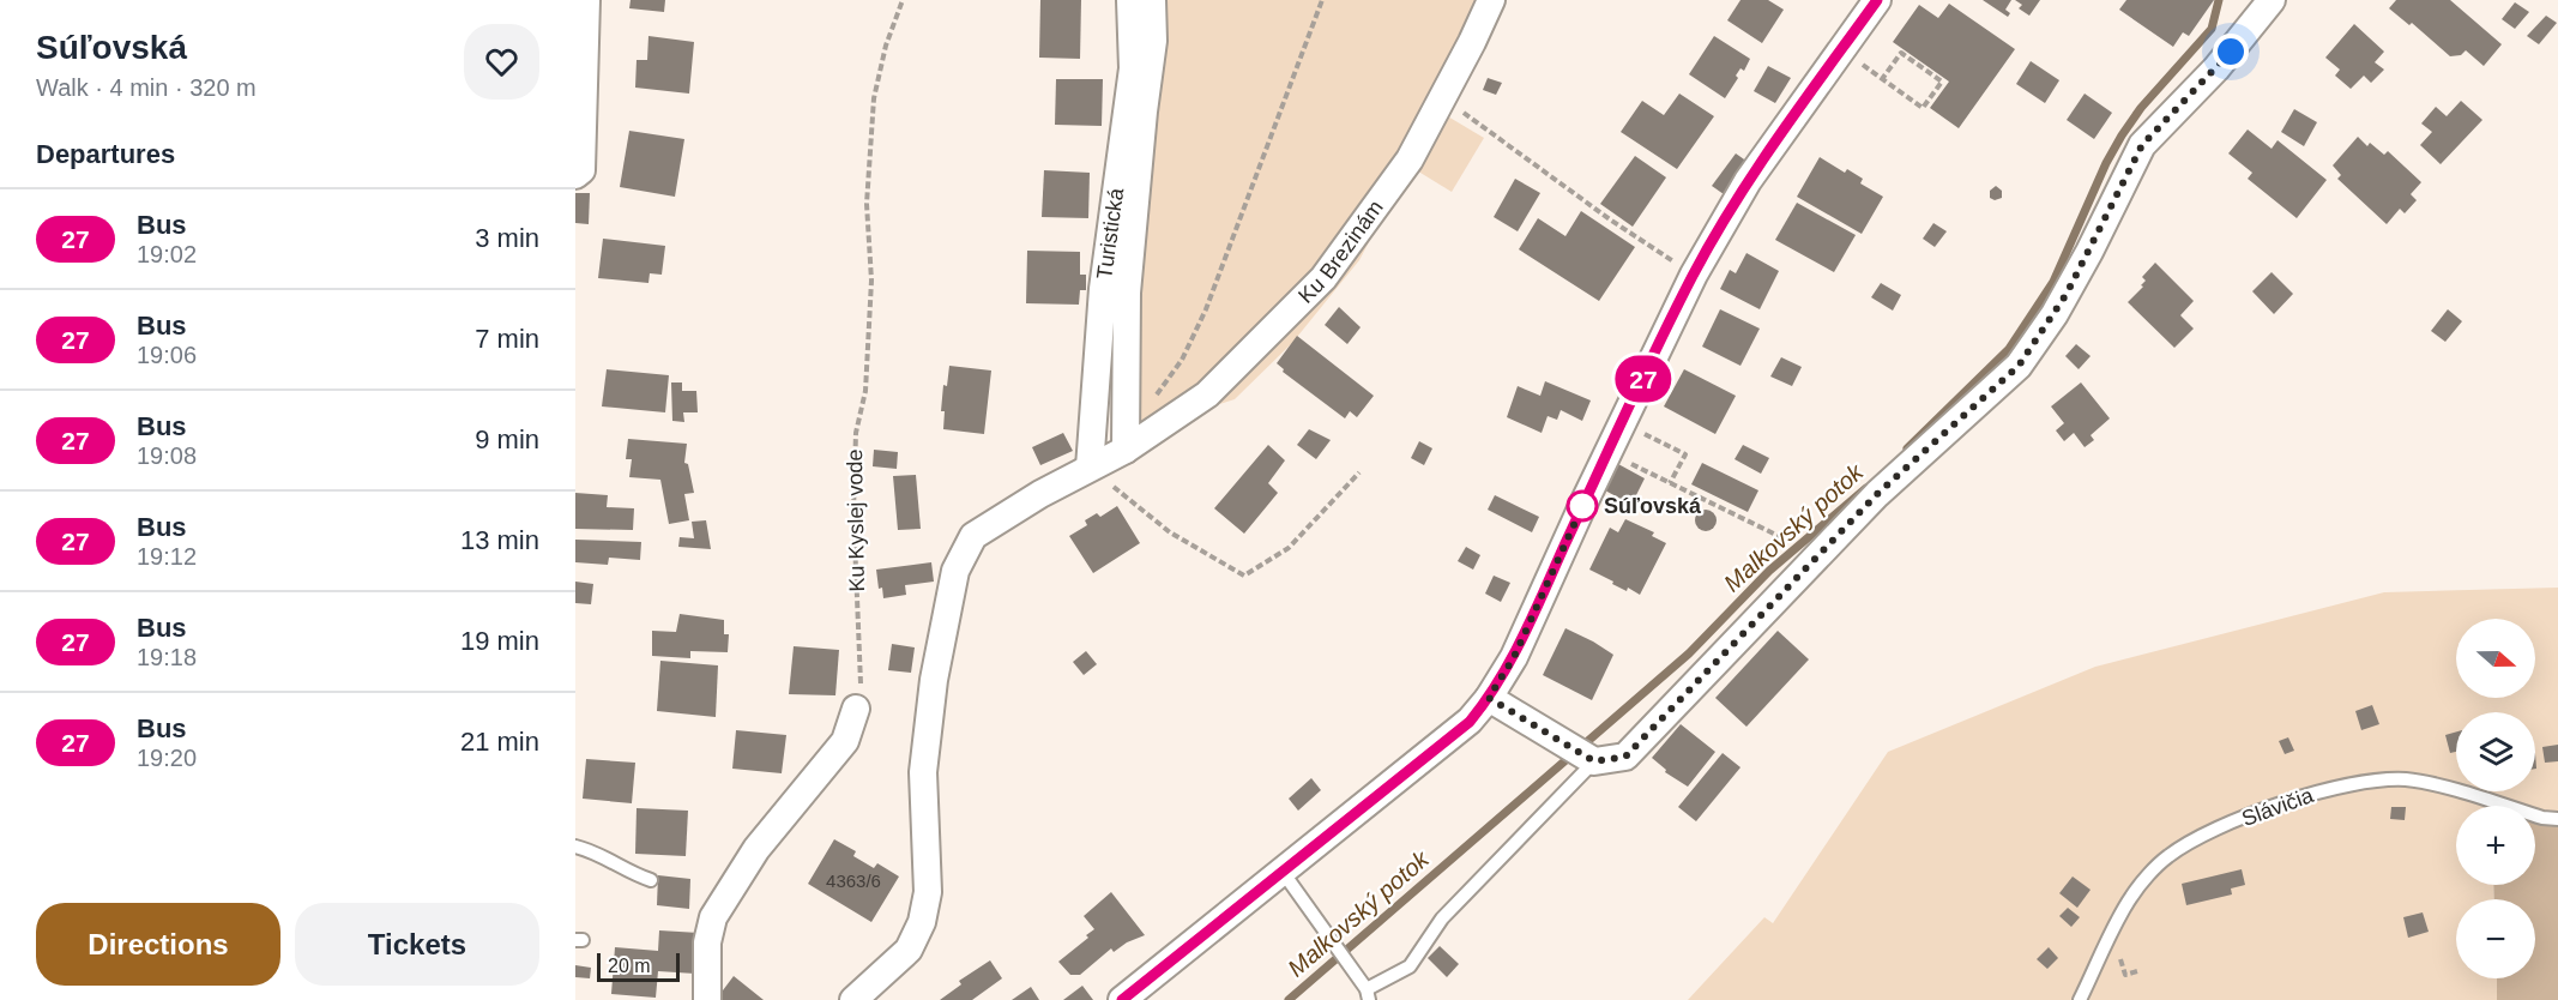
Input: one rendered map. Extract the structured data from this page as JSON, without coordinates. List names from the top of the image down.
{
  "streets": {
    "street": ["Turistická", "Ku Brezinám"],
    "lane": ["Slávičia"],
    "path": ["Ku Kyslej vode"]
  },
  "crossings": [
    ["Turistická", "Ku Brezinám"]
  ],
  "water": ["Malkovský potok"],
  "places": ["Súľovská"],
  "lines": ["bus line 27"],
  "house_numbers": ["4363/6"],
  "scale_bar": "20 m",
  "north": "right",
  "page": {
    "heading": [
      ["Súľovská", "Walk · 4 min · 320 m"],
      "Departures"
    ],
    "on_map": "27",
    "list": [
      {
        "mark": "27",
        "name": "Bus",
        "note": "19:02",
        "value": "3 min"
      },
      {
        "mark": "27",
        "name": "Bus",
        "note": "19:06",
        "value": "7 min"
      },
      {
        "mark": "27",
        "name": "Bus",
        "note": "19:08",
        "value": "9 min"
      },
      {
        "mark": "27",
        "name": "Bus",
        "note": "19:12",
        "value": "13 min"
      },
      {
        "mark": "27",
        "name": "Bus",
        "note": "19:18",
        "value": "19 min"
      },
      {
        "mark": "27",
        "name": "Bus",
        "note": "19:20",
        "value": "21 min"
      }
    ],
    "map_buttons": ["+", "−"],
    "buttons": ["Directions", "Tickets"],
    "scale": "20 m"
  }
}
